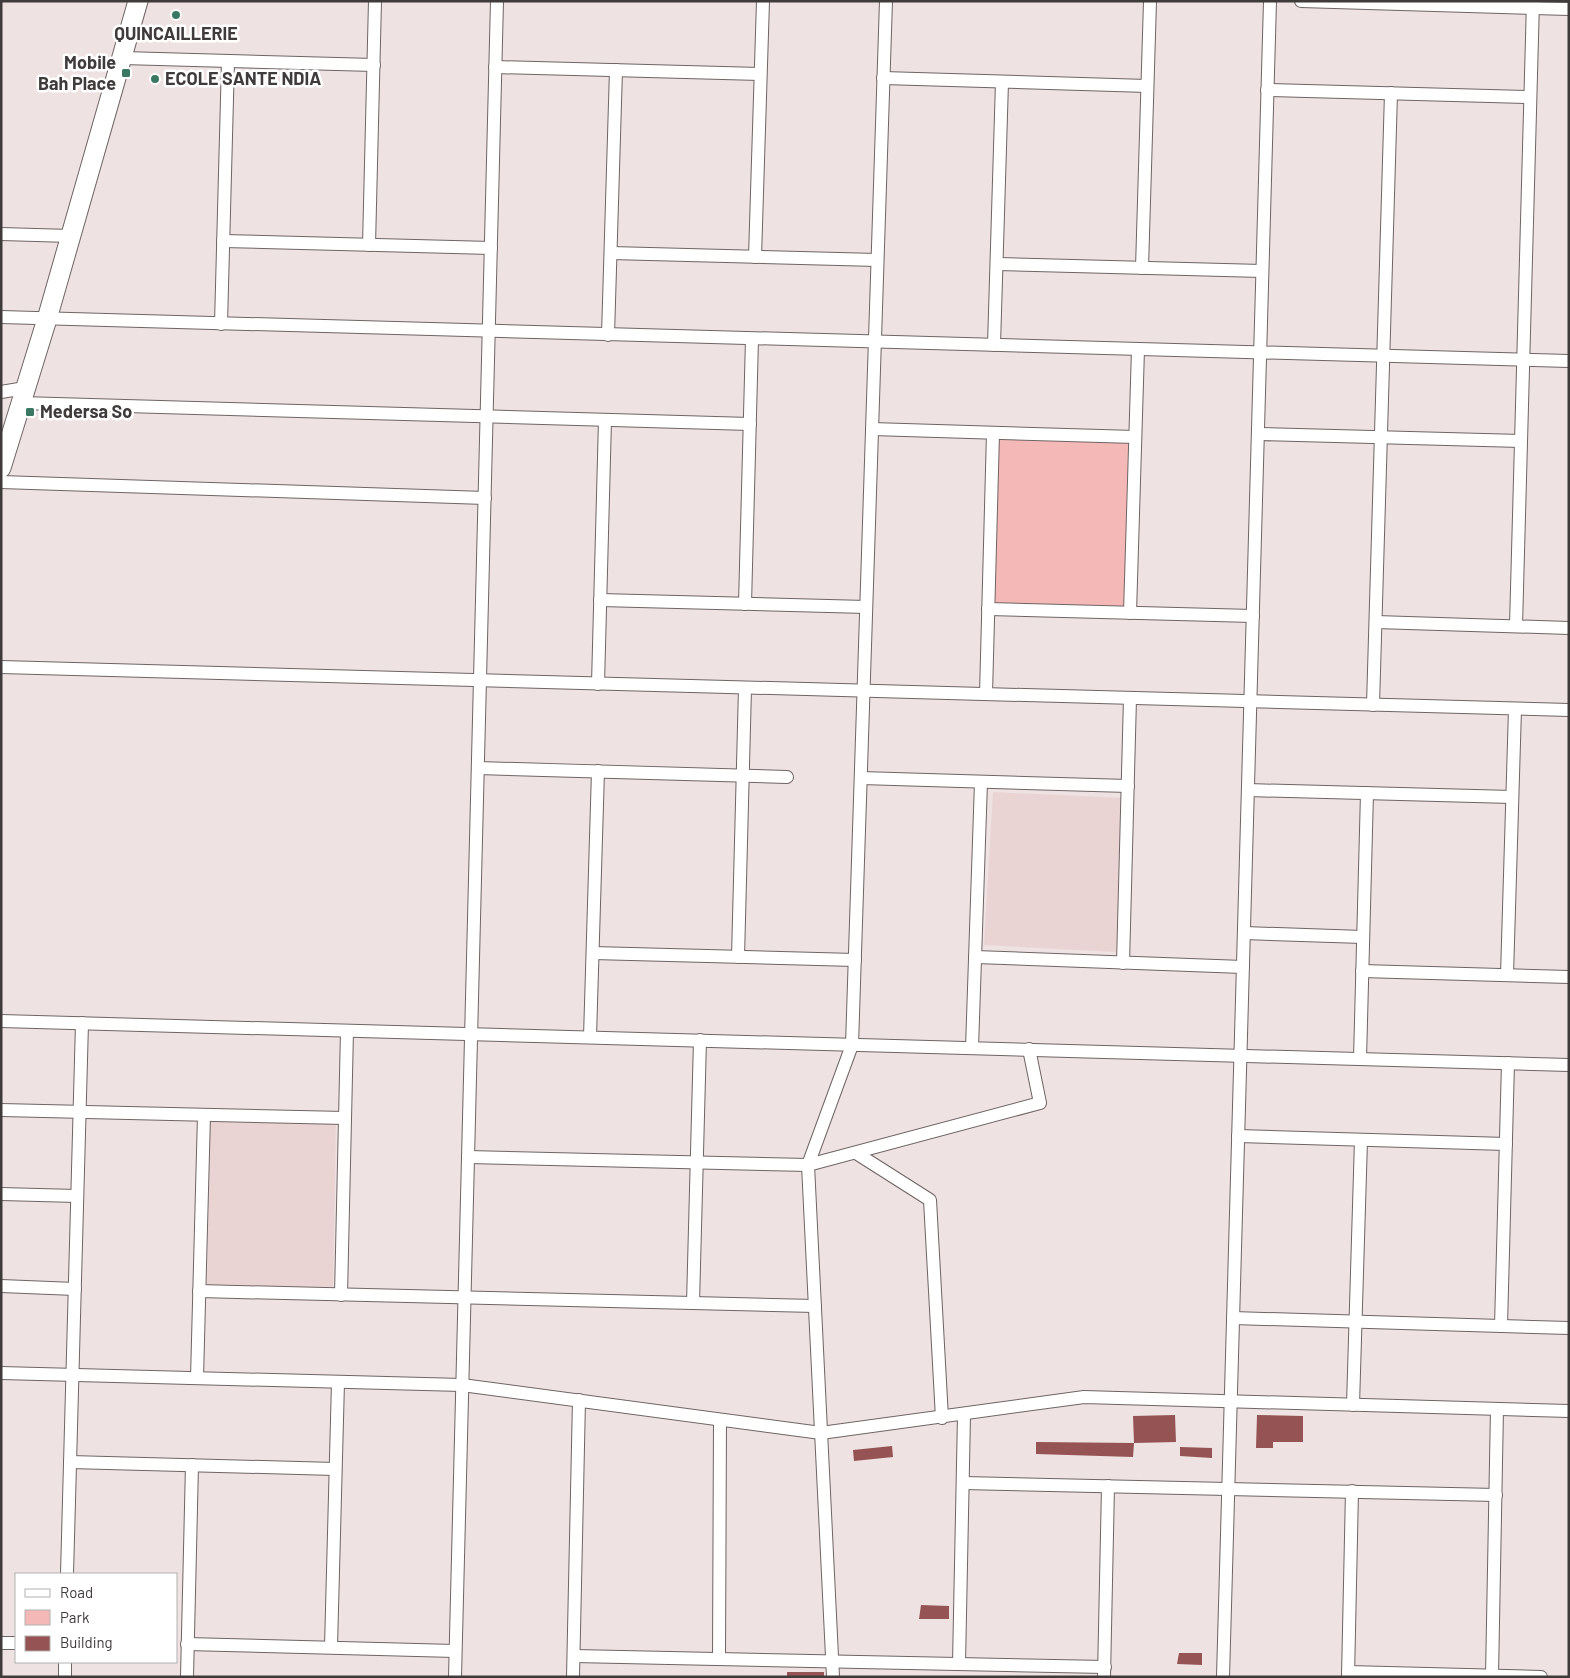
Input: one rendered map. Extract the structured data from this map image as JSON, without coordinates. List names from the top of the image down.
{
  "places": {
    "other": ["QUINCAILLERIE", "ECOLE SANTE NDIA"],
    "transit": ["Mobile Bah Place", "Medersa So"]
  },
  "legend": ["Road", "Park", "Building"]
}
